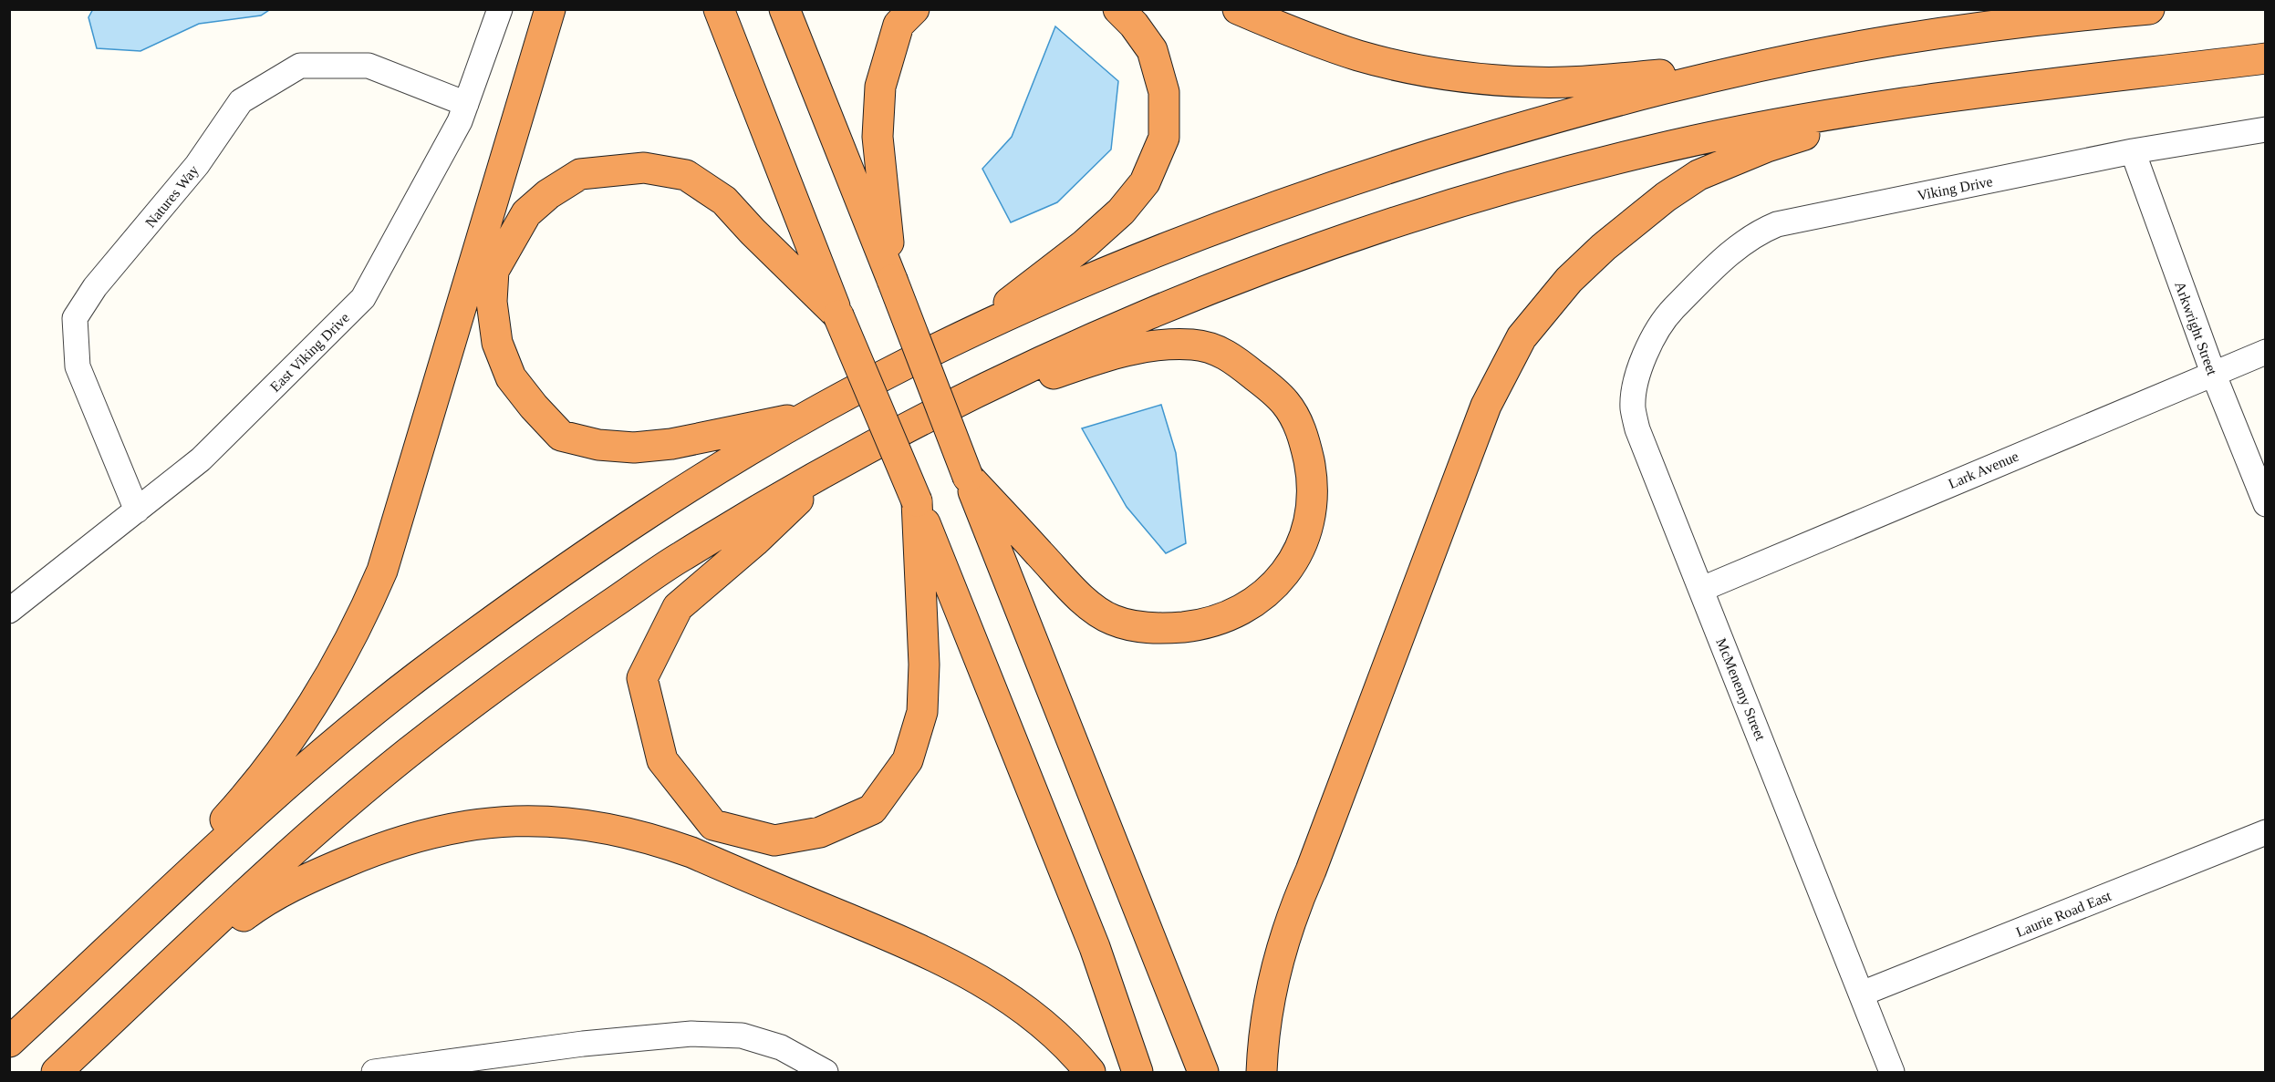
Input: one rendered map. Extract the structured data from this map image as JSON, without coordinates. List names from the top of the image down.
{
  "streets": {
    "street": [
      "Viking Drive",
      "Natures Way",
      "Arkwright Street",
      "East Viking Drive",
      "Lark Avenue",
      "McMenemy Street",
      "Laurie Road East"
    ]
  },
  "crossings": [
    ["Viking Drive", "Arkwright Street"],
    ["Viking Drive", "McMenemy Street"],
    ["Natures Way", "East Viking Drive"],
    ["Arkwright Street", "Lark Avenue"],
    ["Lark Avenue", "McMenemy Street"],
    ["McMenemy Street", "Laurie Road East"]
  ]
}
